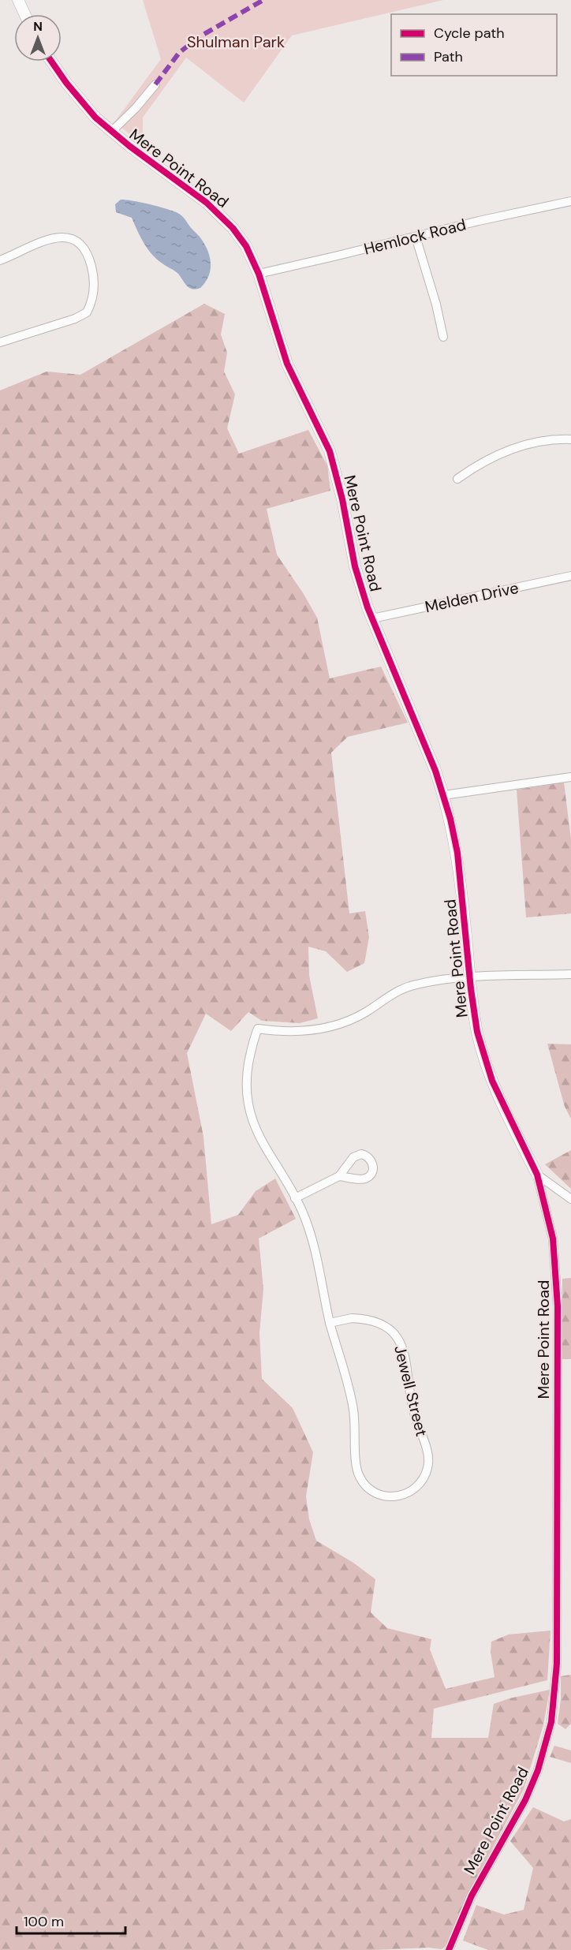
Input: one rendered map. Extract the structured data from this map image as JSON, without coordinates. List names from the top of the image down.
{
  "streets": {
    "street": [
      "Mere Point Road",
      "Hemlock Road",
      "Melden Drive",
      "Jewell Street"
    ]
  },
  "crossings": [
    ["Mere Point Road", "Hemlock Road"],
    ["Mere Point Road", "Melden Drive"],
    ["Mere Point Road", "Jewell Street"]
  ],
  "parks": ["Shulman Park"],
  "legend": ["Cycle path", "Path"],
  "scale_bar": "100 m",
  "north": "top"
}
